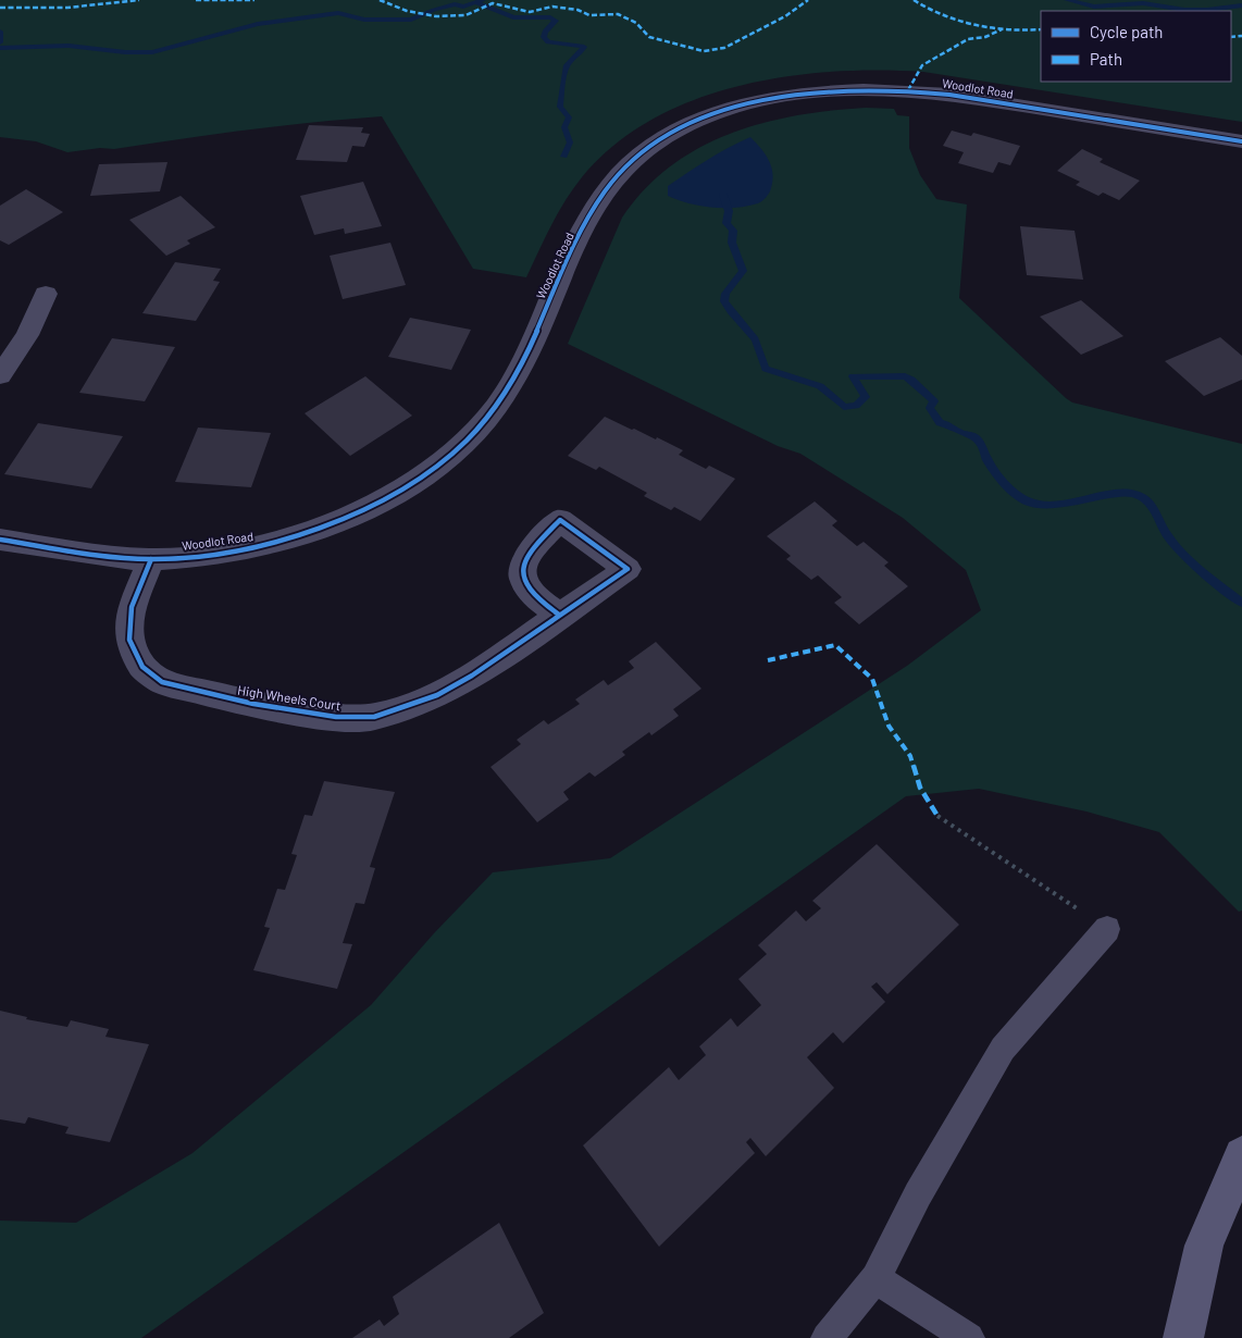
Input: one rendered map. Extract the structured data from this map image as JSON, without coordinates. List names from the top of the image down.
{
  "streets": {
    "street": ["Woodlot Road", "High Wheels Court"]
  },
  "crossings": [
    ["Woodlot Road", "High Wheels Court"]
  ],
  "legend": ["Cycle path", "Path"]
}
